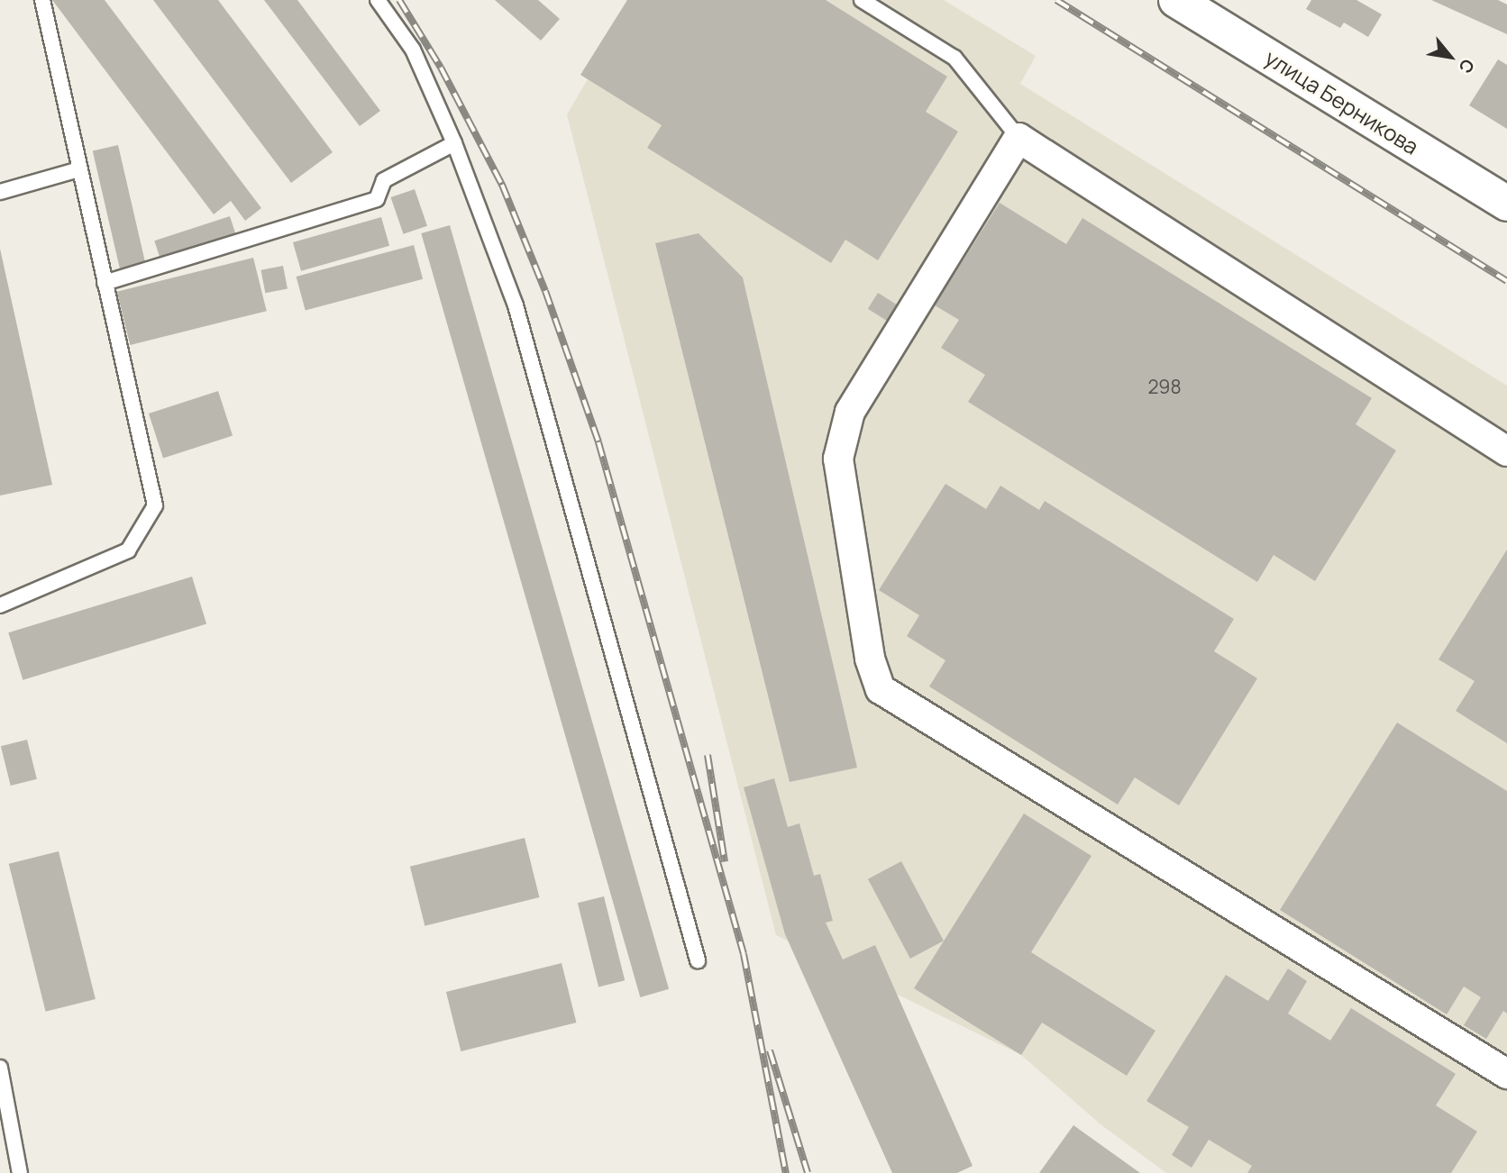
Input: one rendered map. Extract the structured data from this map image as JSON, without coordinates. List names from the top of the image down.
{
  "streets": {
    "main road": ["улица Берникова"]
  },
  "house_numbers": ["298"],
  "north": "bottom right"
}
